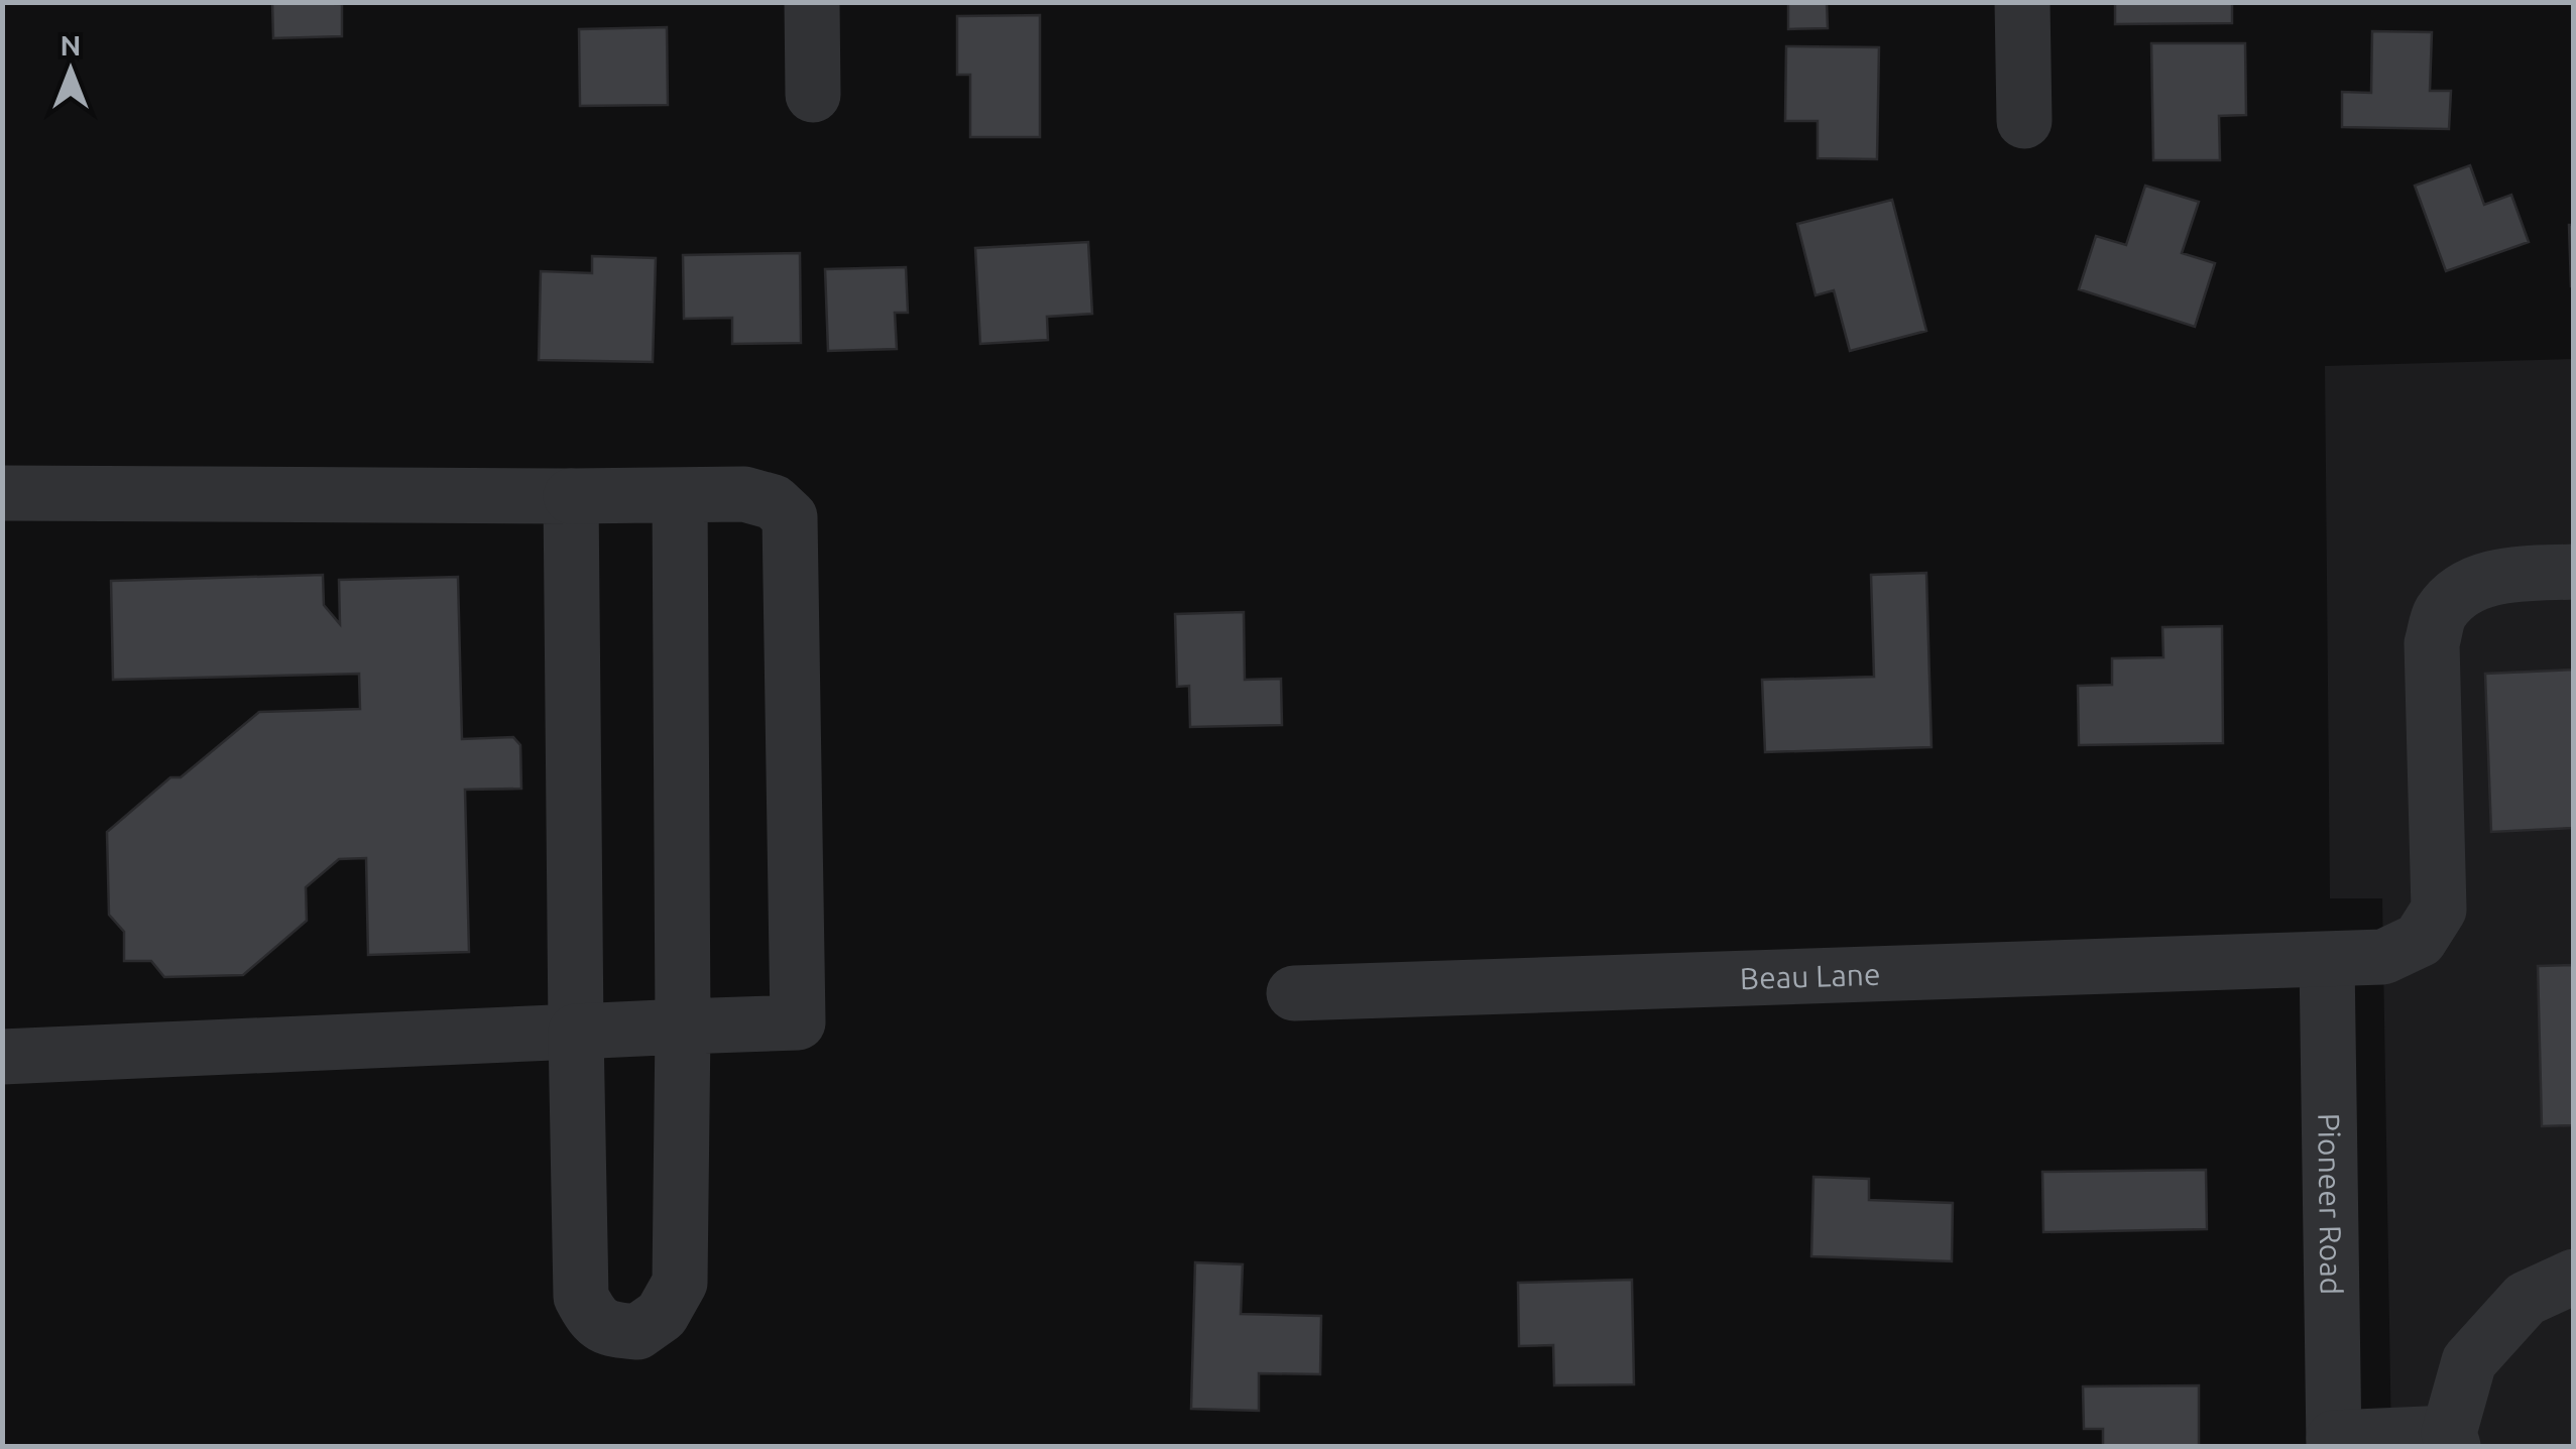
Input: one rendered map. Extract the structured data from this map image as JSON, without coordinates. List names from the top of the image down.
{
  "streets": {
    "street": ["Beau Lane", "Pioneer Road"]
  },
  "crossings": [
    ["Beau Lane", "Pioneer Road"]
  ],
  "north": "top"
}
